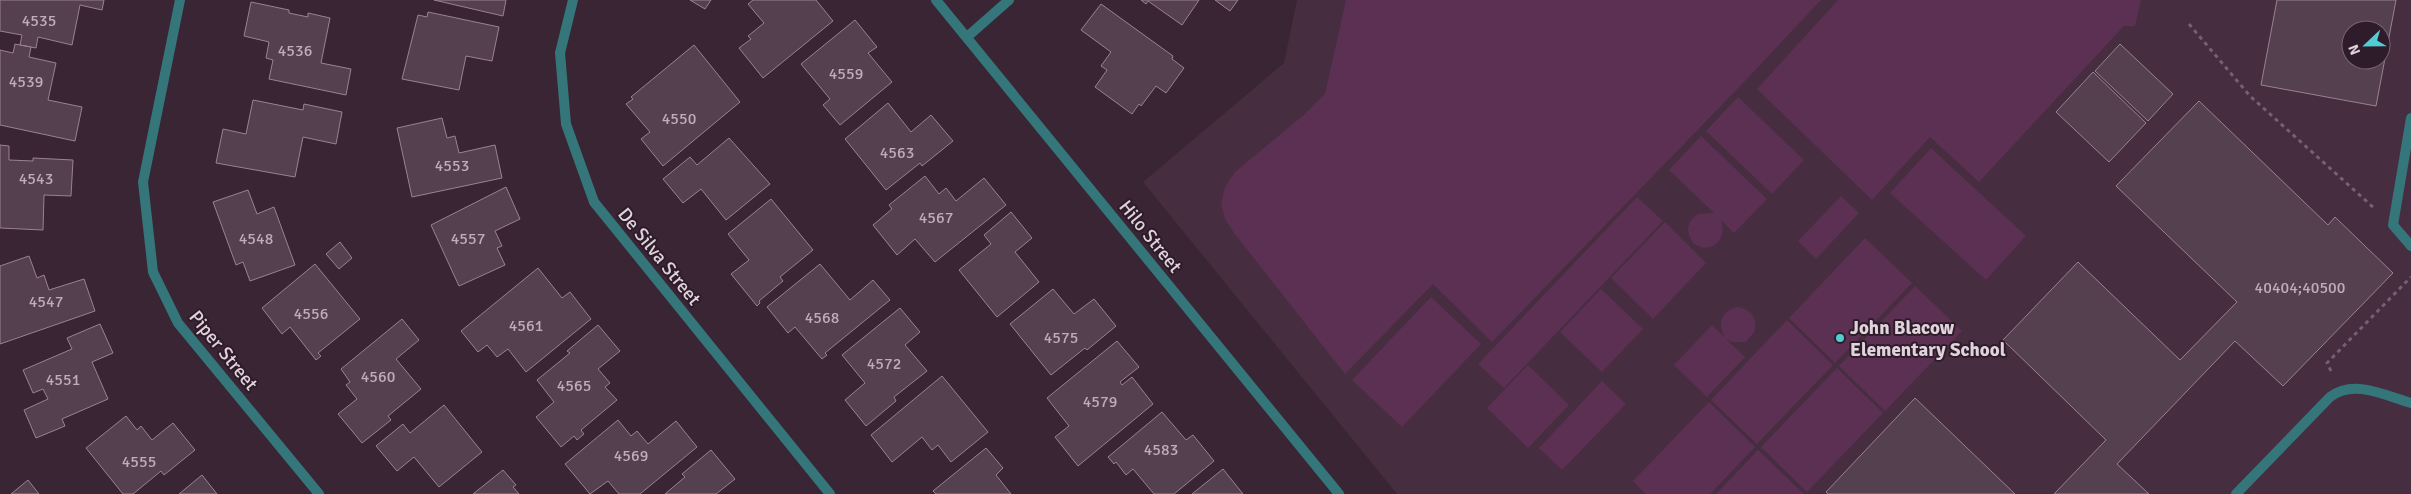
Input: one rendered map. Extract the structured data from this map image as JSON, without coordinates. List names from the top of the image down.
{
  "streets": {
    "street": ["Hilo Street", "De Silva Street", "Piper Street"]
  },
  "places": ["John Blacow Elementary School"],
  "house_numbers": [
    "4535",
    "4536",
    "4559",
    "4539",
    "4550",
    "4563",
    "4553",
    "4543",
    "4567",
    "4548",
    "4557",
    "40404;40500",
    "4547",
    "4556",
    "4568",
    "4561",
    "4575",
    "4572",
    "4560",
    "4551",
    "4565",
    "4579",
    "4583",
    "4569",
    "4555"
  ],
  "north": "left"
}
